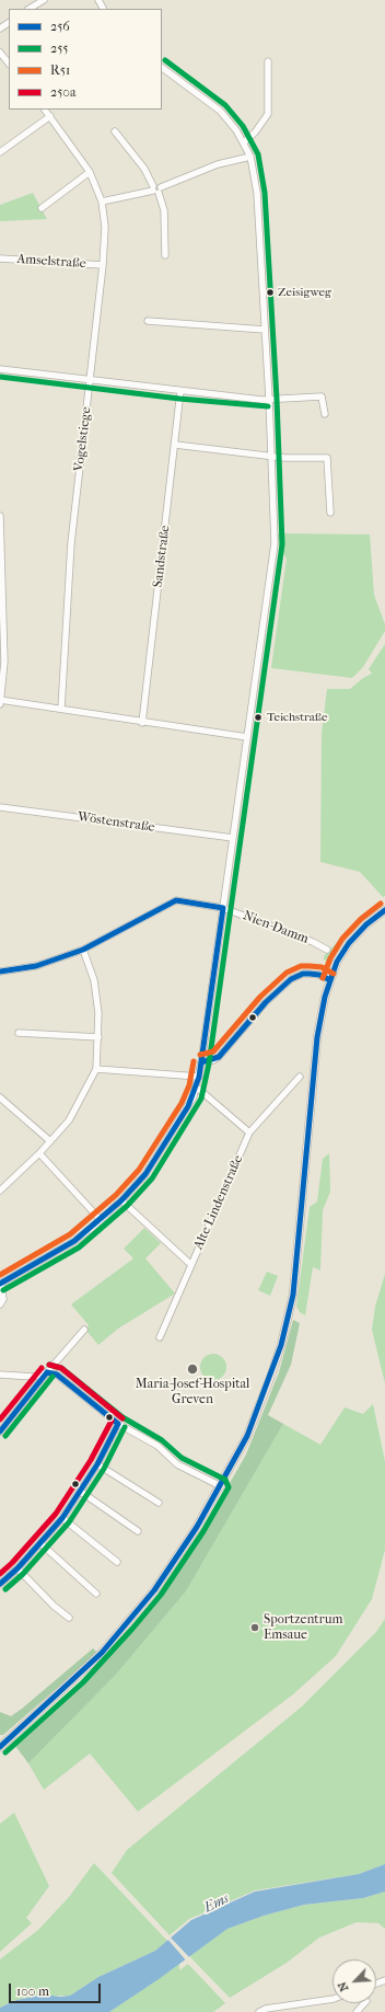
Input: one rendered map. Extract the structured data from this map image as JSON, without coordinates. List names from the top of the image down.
{
  "streets": {
    "street": [
      "Amselstraße",
      "Vogelstiege",
      "Sandstraße",
      "Wöstenstraße",
      "Nien-Damm",
      "Alte Lindenstraße"
    ]
  },
  "crossings": [
    ["Amselstraße", "Vogelstiege"]
  ],
  "water": ["Ems"],
  "places": [
    "Zeisigweg",
    "Teichstraße",
    "Maria-Josef-Hospital Greven",
    "Sportzentrum Emsaue"
  ],
  "lines": [
    "transit line 255",
    "transit line 256",
    "transit line R51",
    "transit line 250a"
  ],
  "legend": [
    "256",
    "255",
    "R51",
    "250a"
  ],
  "scale_bar": "100 m",
  "north": "bottom left"
}
